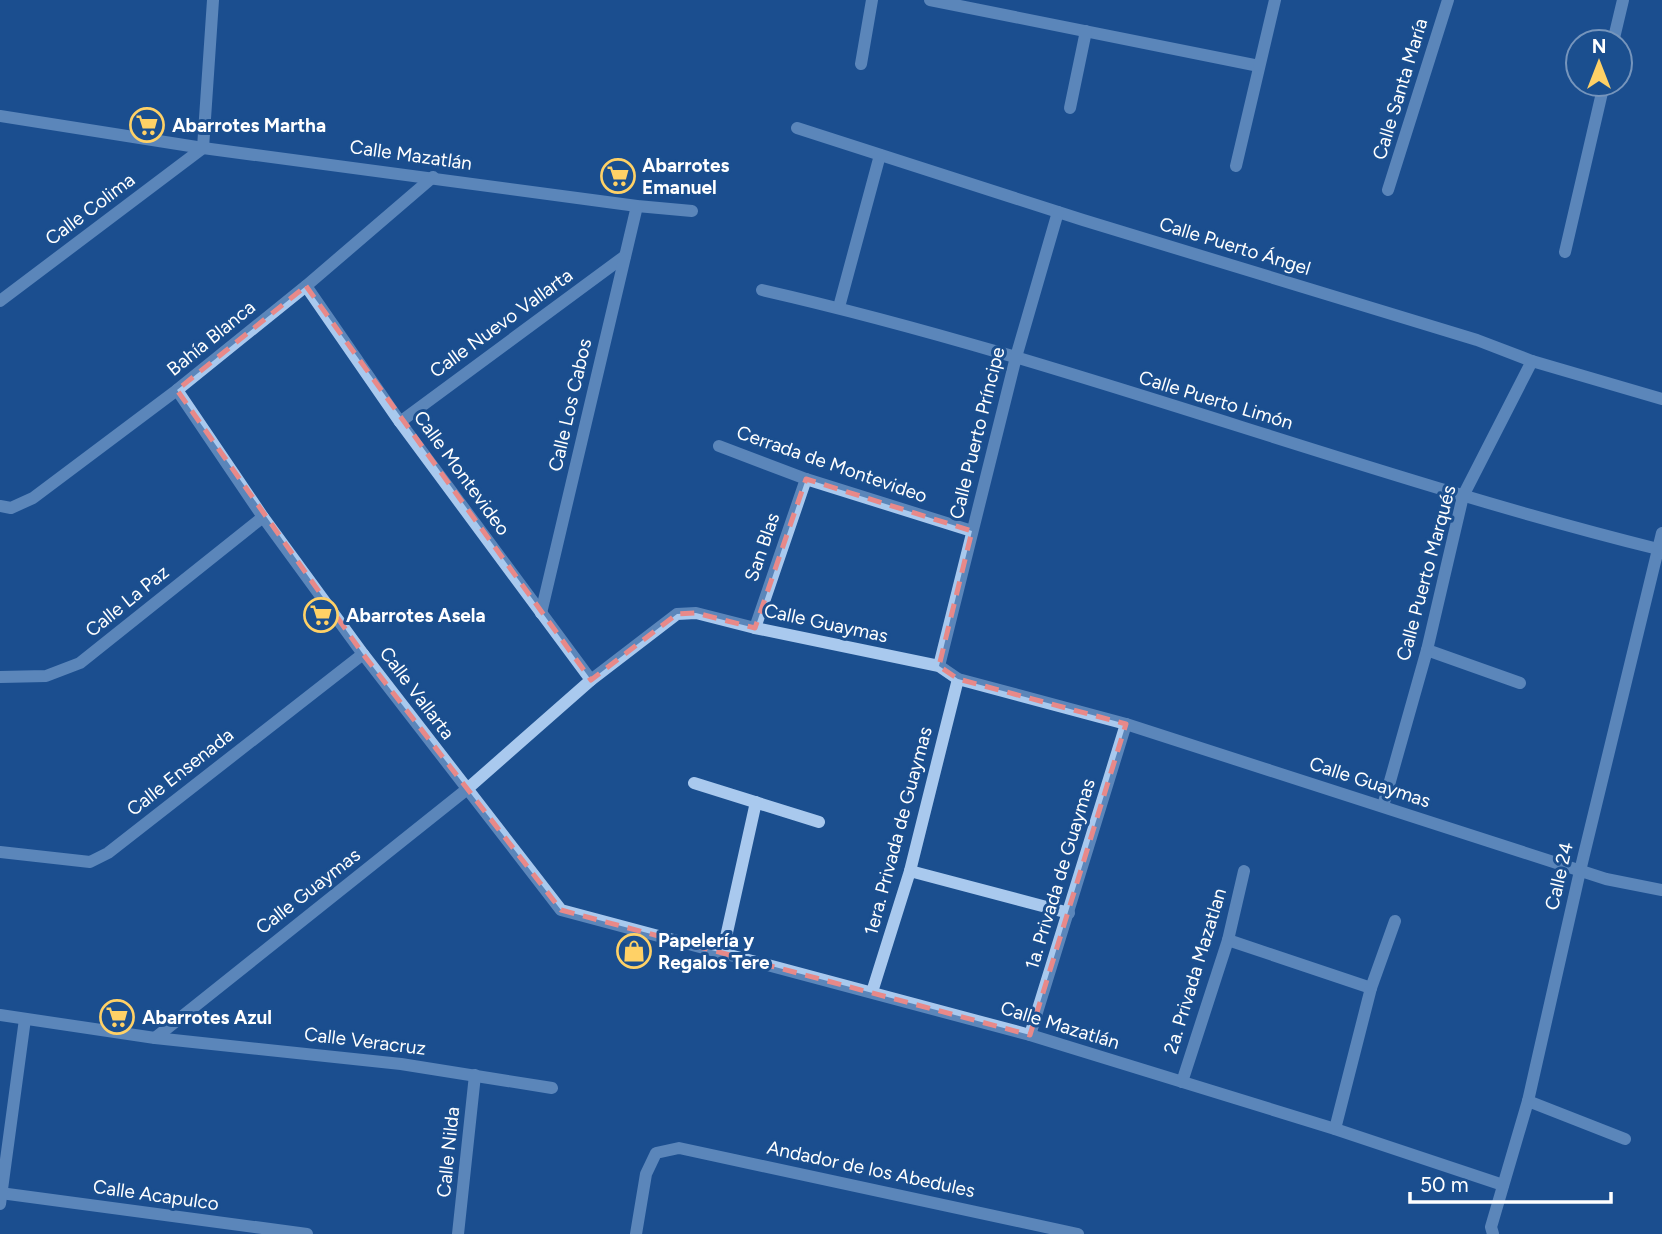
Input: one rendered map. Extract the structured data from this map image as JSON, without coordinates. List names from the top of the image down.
{
  "streets": {
    "street": [
      "Calle Santa María",
      "Calle Mazatlán",
      "Calle Colima",
      "Calle Puerto Ángel",
      "Calle Nuevo Vallarta",
      "Bahía Blanca",
      "Calle Puerto Limón",
      "Calle Los Cabos",
      "Calle Puerto Príncipe",
      "Cerrada de Montevideo",
      "Calle Montevideo",
      "San Blas",
      "Calle Puerto Marqués",
      "Calle La Paz",
      "Calle Guaymas",
      "Calle Vallarta",
      "Calle Ensenada",
      "1era. Privada de Guaymas",
      "1a. Privada de Guaymas",
      "Calle 24",
      "2a. Privada Mazatlan",
      "Calle Veracruz",
      "Calle Nilda",
      "Andador de los Abedules",
      "Calle Acapulco"
    ]
  },
  "crossings": [
    ["Calle Mazatlán", "Calle Colima"],
    ["Calle Mazatlán", "Bahía Blanca"],
    ["Calle Mazatlán", "Calle Los Cabos"],
    ["Calle Mazatlán", "Calle Vallarta"],
    ["Calle Mazatlán", "1era. Privada de Guaymas"],
    ["Calle Mazatlán", "1a. Privada de Guaymas"],
    ["Calle Mazatlán", "Calle 24"],
    ["Calle Mazatlán", "2a. Privada Mazatlan"],
    ["Calle Puerto Ángel", "Calle Puerto Príncipe"],
    ["Calle Puerto Ángel", "Calle Puerto Marqués"],
    ["Calle Nuevo Vallarta", "Calle Los Cabos"],
    ["Calle Nuevo Vallarta", "Calle Montevideo"],
    ["Bahía Blanca", "Calle Montevideo"],
    ["Bahía Blanca", "Calle Vallarta"],
    ["Calle Puerto Limón", "Calle Puerto Príncipe"],
    ["Calle Puerto Limón", "Calle Puerto Marqués"],
    ["Calle Puerto Limón", "Calle 24"],
    ["Calle Los Cabos", "Calle Montevideo"],
    ["Calle Puerto Príncipe", "Cerrada de Montevideo"],
    ["Calle Puerto Príncipe", "Calle Guaymas"],
    ["Cerrada de Montevideo", "San Blas"],
    ["Calle Montevideo", "Calle Guaymas"],
    ["San Blas", "Calle Guaymas"],
    ["Calle Puerto Marqués", "Calle Guaymas"],
    ["Calle La Paz", "Calle Vallarta"],
    ["Calle Guaymas", "Calle Vallarta"],
    ["Calle Guaymas", "1era. Privada de Guaymas"],
    ["Calle Guaymas", "1a. Privada de Guaymas"],
    ["Calle Guaymas", "Calle 24"],
    ["Calle Guaymas", "Calle Veracruz"],
    ["Calle Vallarta", "Calle Ensenada"],
    ["Calle Veracruz", "Calle Nilda"]
  ],
  "places": {
    "supermarket": [
      "Abarrotes Martha",
      "Abarrotes Emanuel",
      "Abarrotes Asela",
      "Abarrotes Azul"
    ],
    "shop": ["Papelería y Regalos Tere"]
  },
  "scale_bar": "50 m",
  "north": "top"
}
